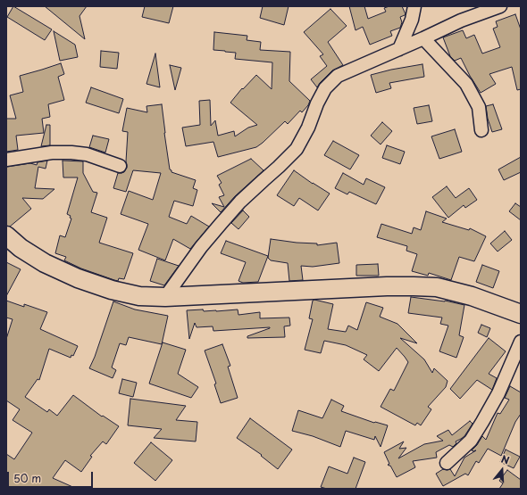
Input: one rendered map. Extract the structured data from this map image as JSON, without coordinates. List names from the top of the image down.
{
  "scale_bar": "50 m",
  "north": "top"
}
